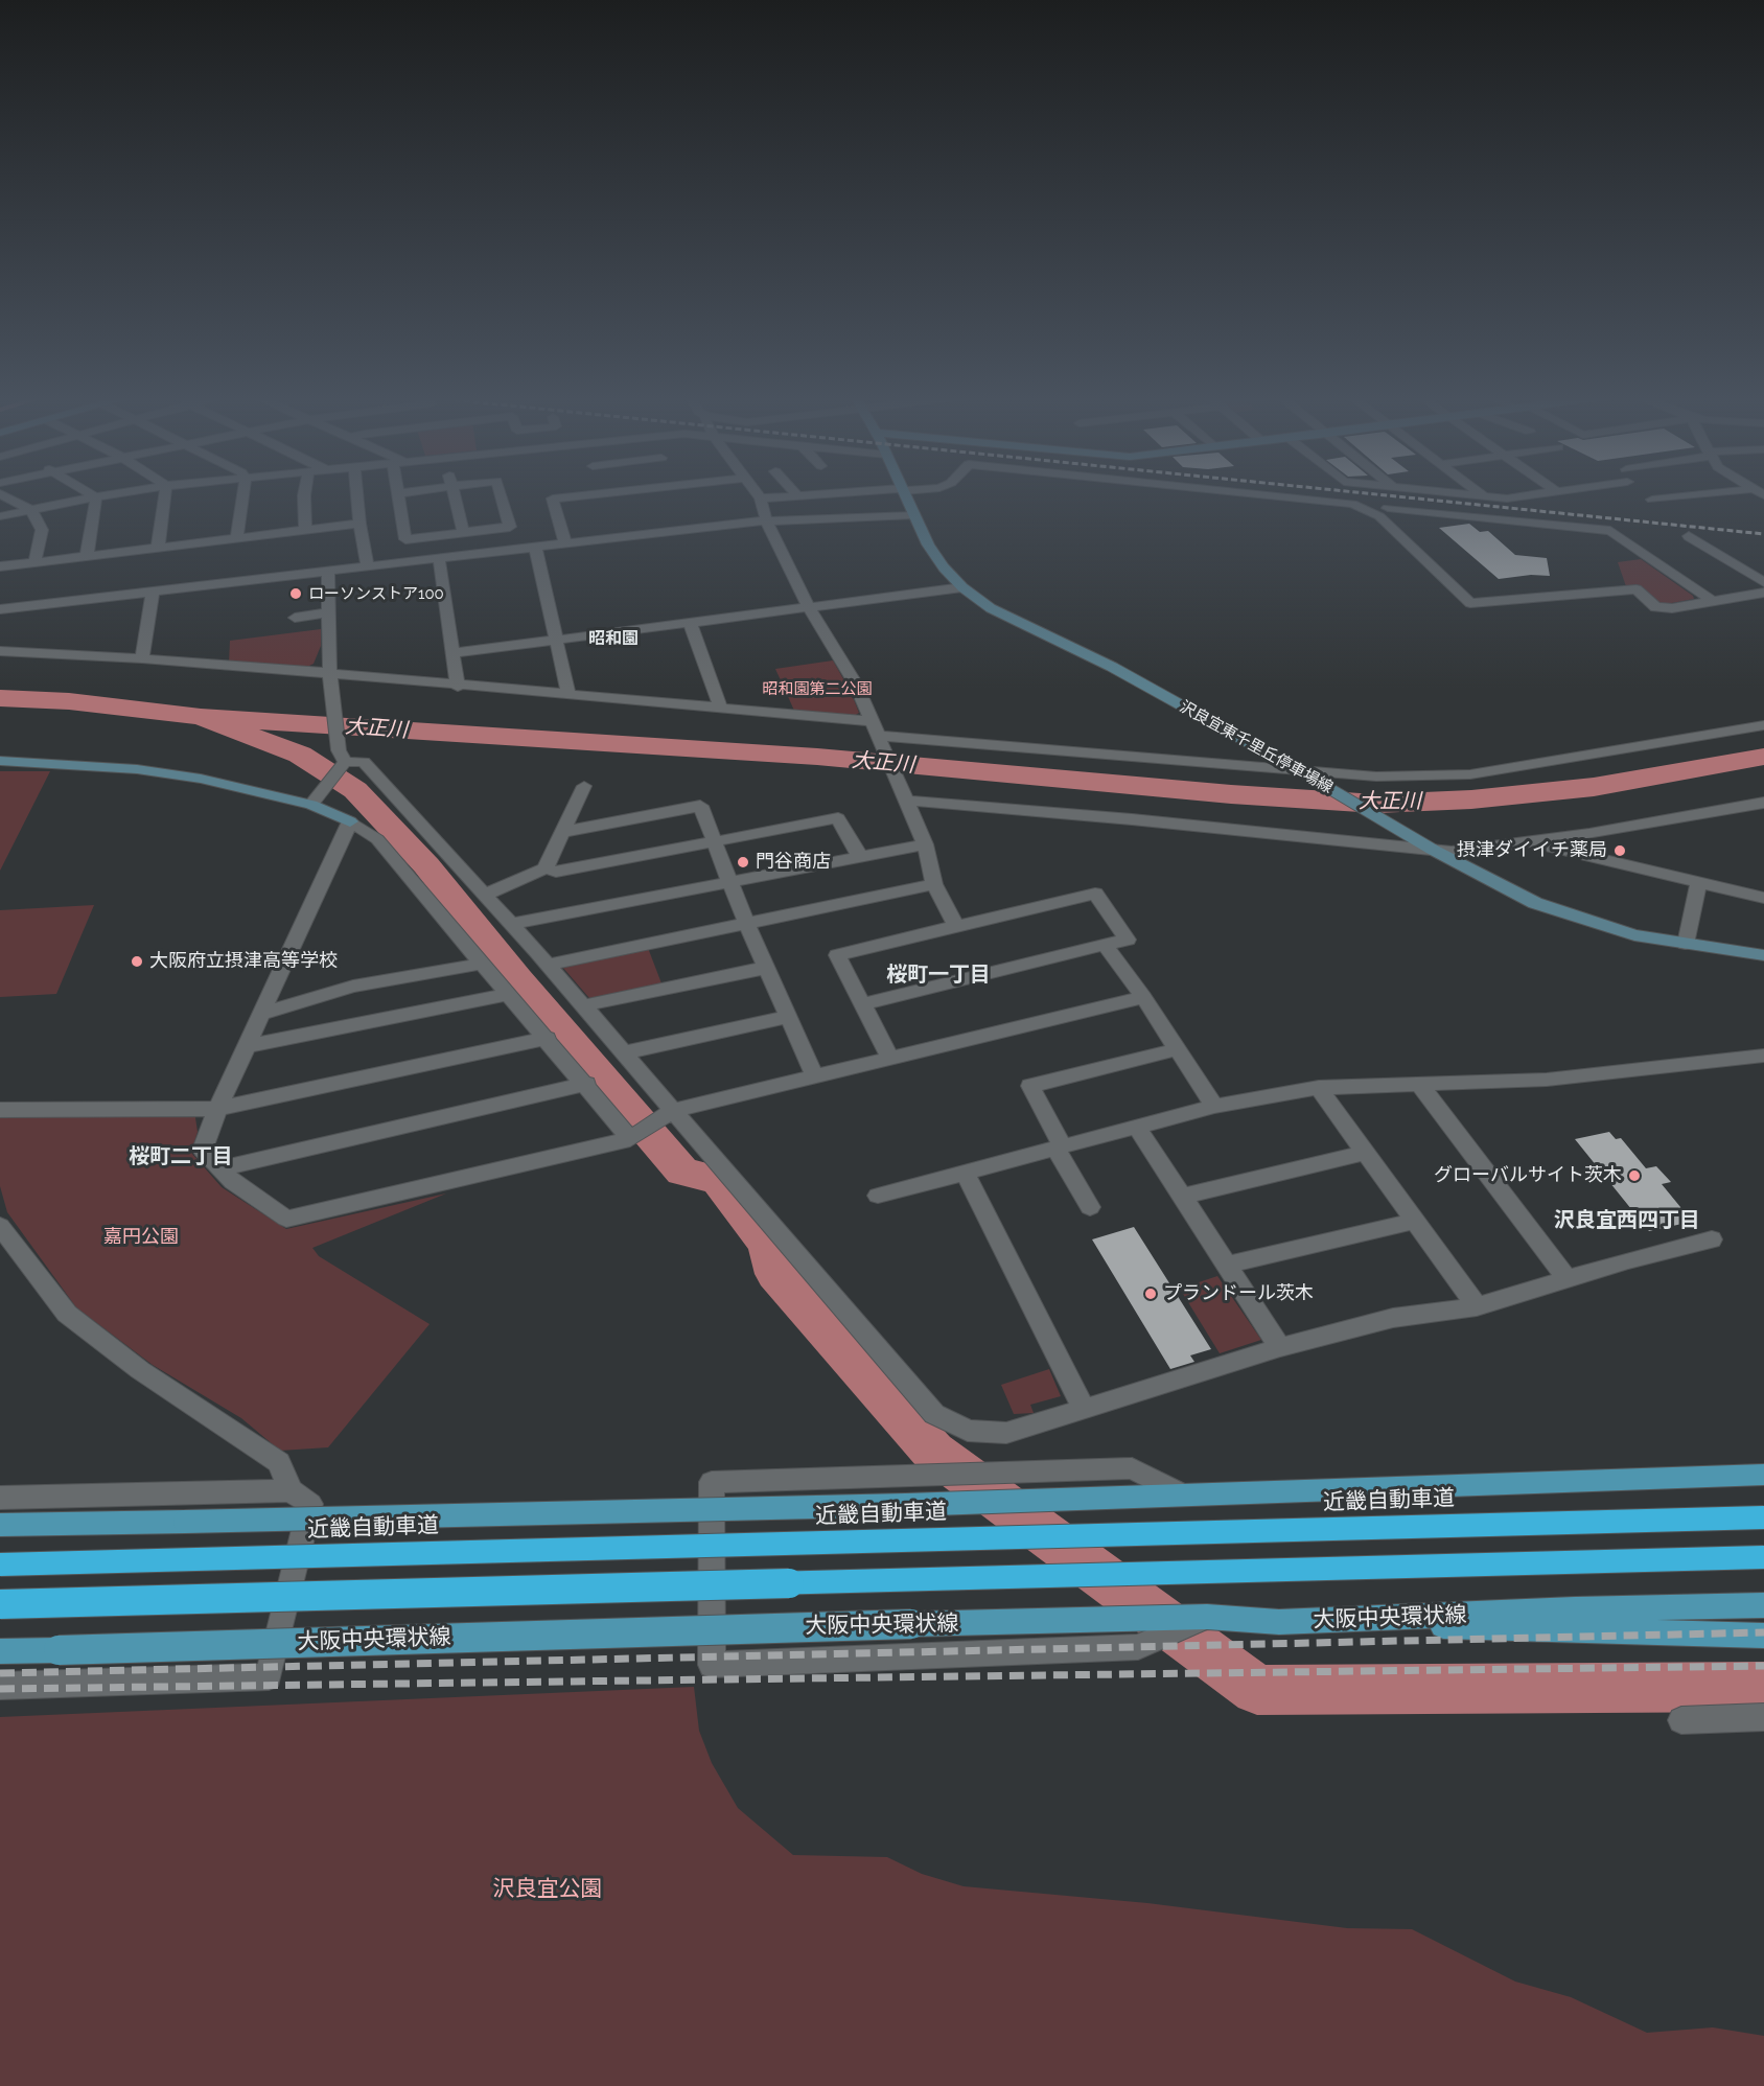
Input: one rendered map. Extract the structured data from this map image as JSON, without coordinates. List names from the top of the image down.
{
  "streets": {
    "highway": ["近畿自動車道"],
    "main road": ["大阪中央環状線"],
    "street": ["沢良宜東千里丘停車場線"]
  },
  "districts": [
    "昭和園",
    "桜町一丁目",
    "桜町二丁目",
    "沢良宜西四丁目"
  ],
  "water": ["大正川"],
  "parks": ["昭和園第二公園", "嘉円公園", "沢良宜公園"],
  "places": [
    "ローソンストア100",
    "摂津ダイイチ薬局",
    "門谷商店",
    "大阪府立摂津高等学校",
    "グローバルサイト茨木",
    "プランドール茨木"
  ]
}
